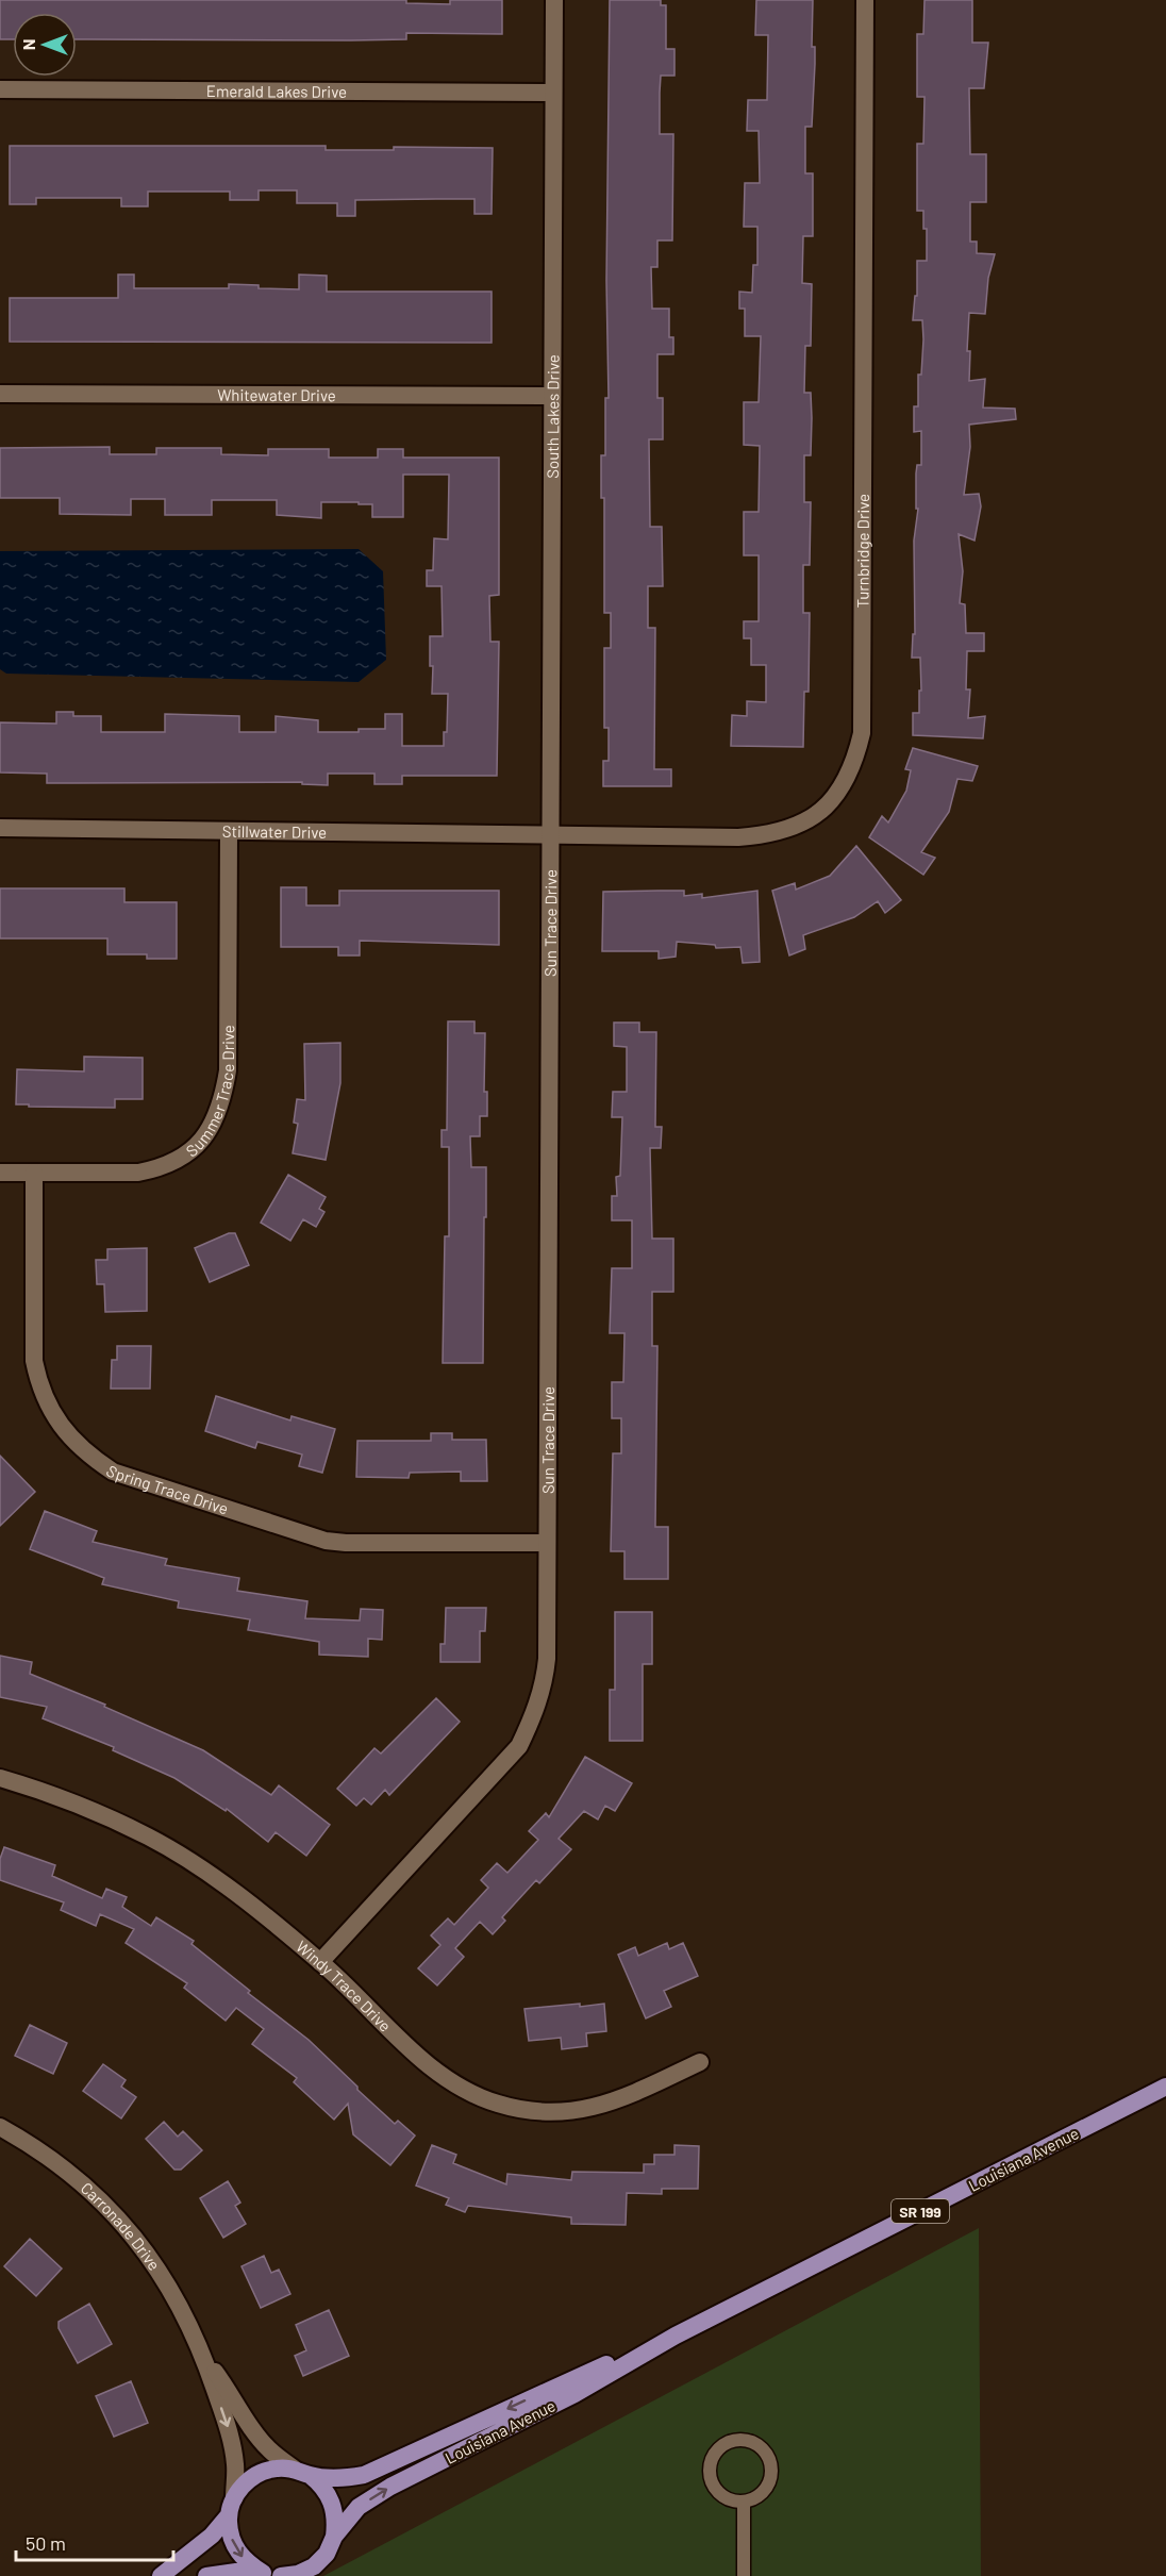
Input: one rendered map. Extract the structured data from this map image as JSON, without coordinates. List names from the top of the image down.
{
  "streets": {
    "main road": ["Louisiana Avenue", "SR 199"],
    "street": [
      "Emerald Lakes Drive",
      "Whitewater Drive",
      "South Lakes Drive",
      "Turnbridge Drive",
      "Stillwater Drive",
      "Sun Trace Drive",
      "Summer Trace Drive",
      "Spring Trace Drive",
      "Windy Trace Drive",
      "Carronade Drive"
    ]
  },
  "crossings": [
    ["Emerald Lakes Drive", "South Lakes Drive"],
    ["Whitewater Drive", "South Lakes Drive"],
    ["South Lakes Drive", "Turnbridge Drive"],
    ["South Lakes Drive", "Stillwater Drive"],
    ["South Lakes Drive", "Sun Trace Drive"],
    ["Turnbridge Drive", "Stillwater Drive"],
    ["Turnbridge Drive", "Sun Trace Drive"],
    ["Stillwater Drive", "Sun Trace Drive"],
    ["Stillwater Drive", "Summer Trace Drive"],
    ["Sun Trace Drive", "Spring Trace Drive"],
    ["Sun Trace Drive", "Windy Trace Drive"],
    ["Summer Trace Drive", "Spring Trace Drive"],
    ["Louisiana Avenue", "Carronade Drive"]
  ],
  "scale_bar": "50 m",
  "north": "left"
}
